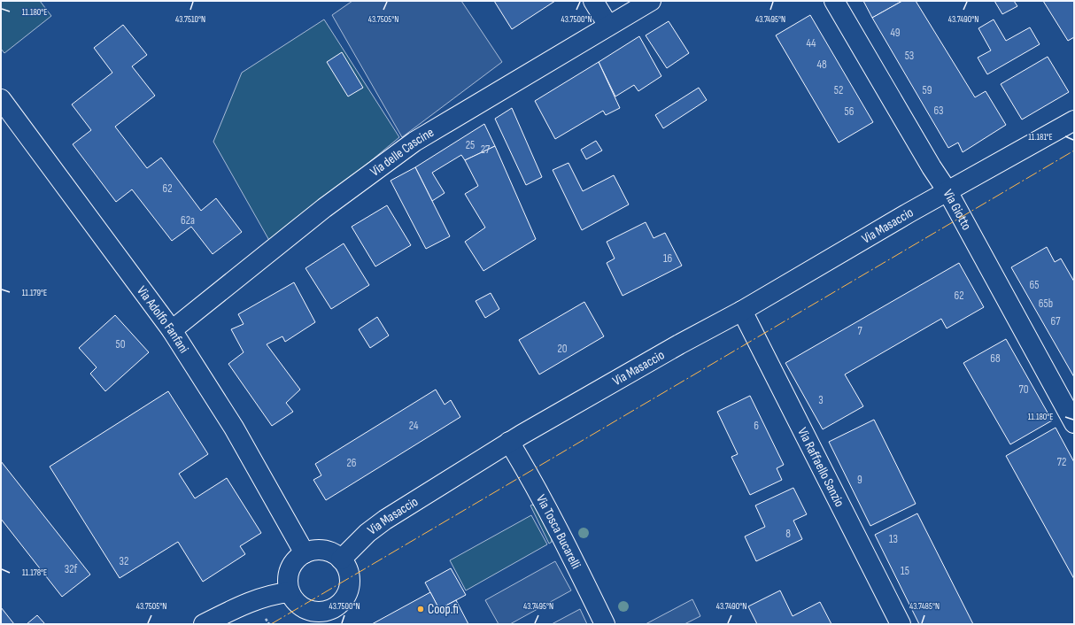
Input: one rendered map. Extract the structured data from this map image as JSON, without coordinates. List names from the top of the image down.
{
  "streets": {
    "street": [
      "Via delle Cascine",
      "Via Giotto",
      "Via Masaccio",
      "Via Adolfo Fanfani",
      "Via Raffaello Sanzio",
      "Via Tosca Bucarelli"
    ]
  },
  "crossings": [
    ["Via delle Cascine", "Via Adolfo Fanfani"],
    ["Via Giotto", "Via Masaccio"],
    ["Via Masaccio", "Via Adolfo Fanfani"],
    ["Via Masaccio", "Via Raffaello Sanzio"],
    ["Via Masaccio", "Via Tosca Bucarelli"]
  ],
  "places": ["Coop.fi"],
  "house_numbers": [
    "49",
    "44",
    "53",
    "48",
    "52",
    "59",
    "63",
    "56",
    "25",
    "27",
    "62",
    "62a",
    "16",
    "65",
    "62",
    "65b",
    "67",
    "7",
    "50",
    "20",
    "68",
    "70",
    "3",
    "24",
    "6",
    "72",
    "26",
    "9",
    "8",
    "13",
    "32",
    "32f",
    "15"
  ],
  "coordinates": [
    "11.180°E",
    "43.7510°N",
    "43.7490°N",
    "43.7505°N",
    "43.7500°N",
    "43.7495°N",
    "11.181°E",
    "11.179°E",
    "11.178°E",
    "43.7485°N"
  ]
}
